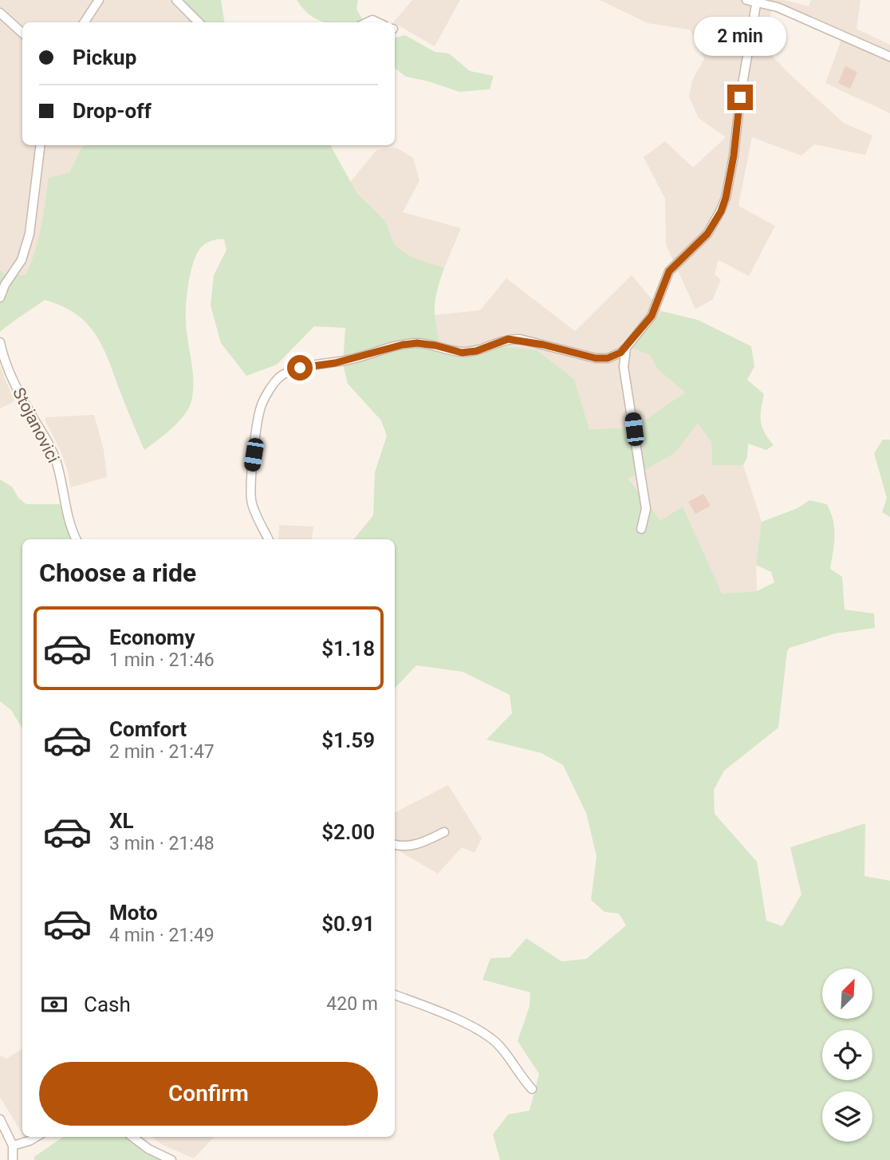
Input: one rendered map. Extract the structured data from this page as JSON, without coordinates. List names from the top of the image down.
{
  "streets": {
    "street": ["Stojanovici"]
  },
  "north": "top right",
  "page": {
    "bubble": "2 min",
    "banner": ["Pickup", "Drop-off"],
    "heading": "Choose a ride",
    "list": [
      {
        "name": "Economy",
        "note": "1 min · 21:46",
        "value": "$1.18"
      },
      {
        "name": "Comfort",
        "note": "2 min · 21:47",
        "value": "$1.59"
      },
      {
        "name": "XL",
        "note": "3 min · 21:48",
        "value": "$2.00"
      },
      {
        "name": "Moto",
        "note": "4 min · 21:49",
        "value": "$0.91"
      }
    ],
    "pay": ["Cash", "420 m"],
    "buttons": "Confirm"
  }
}
